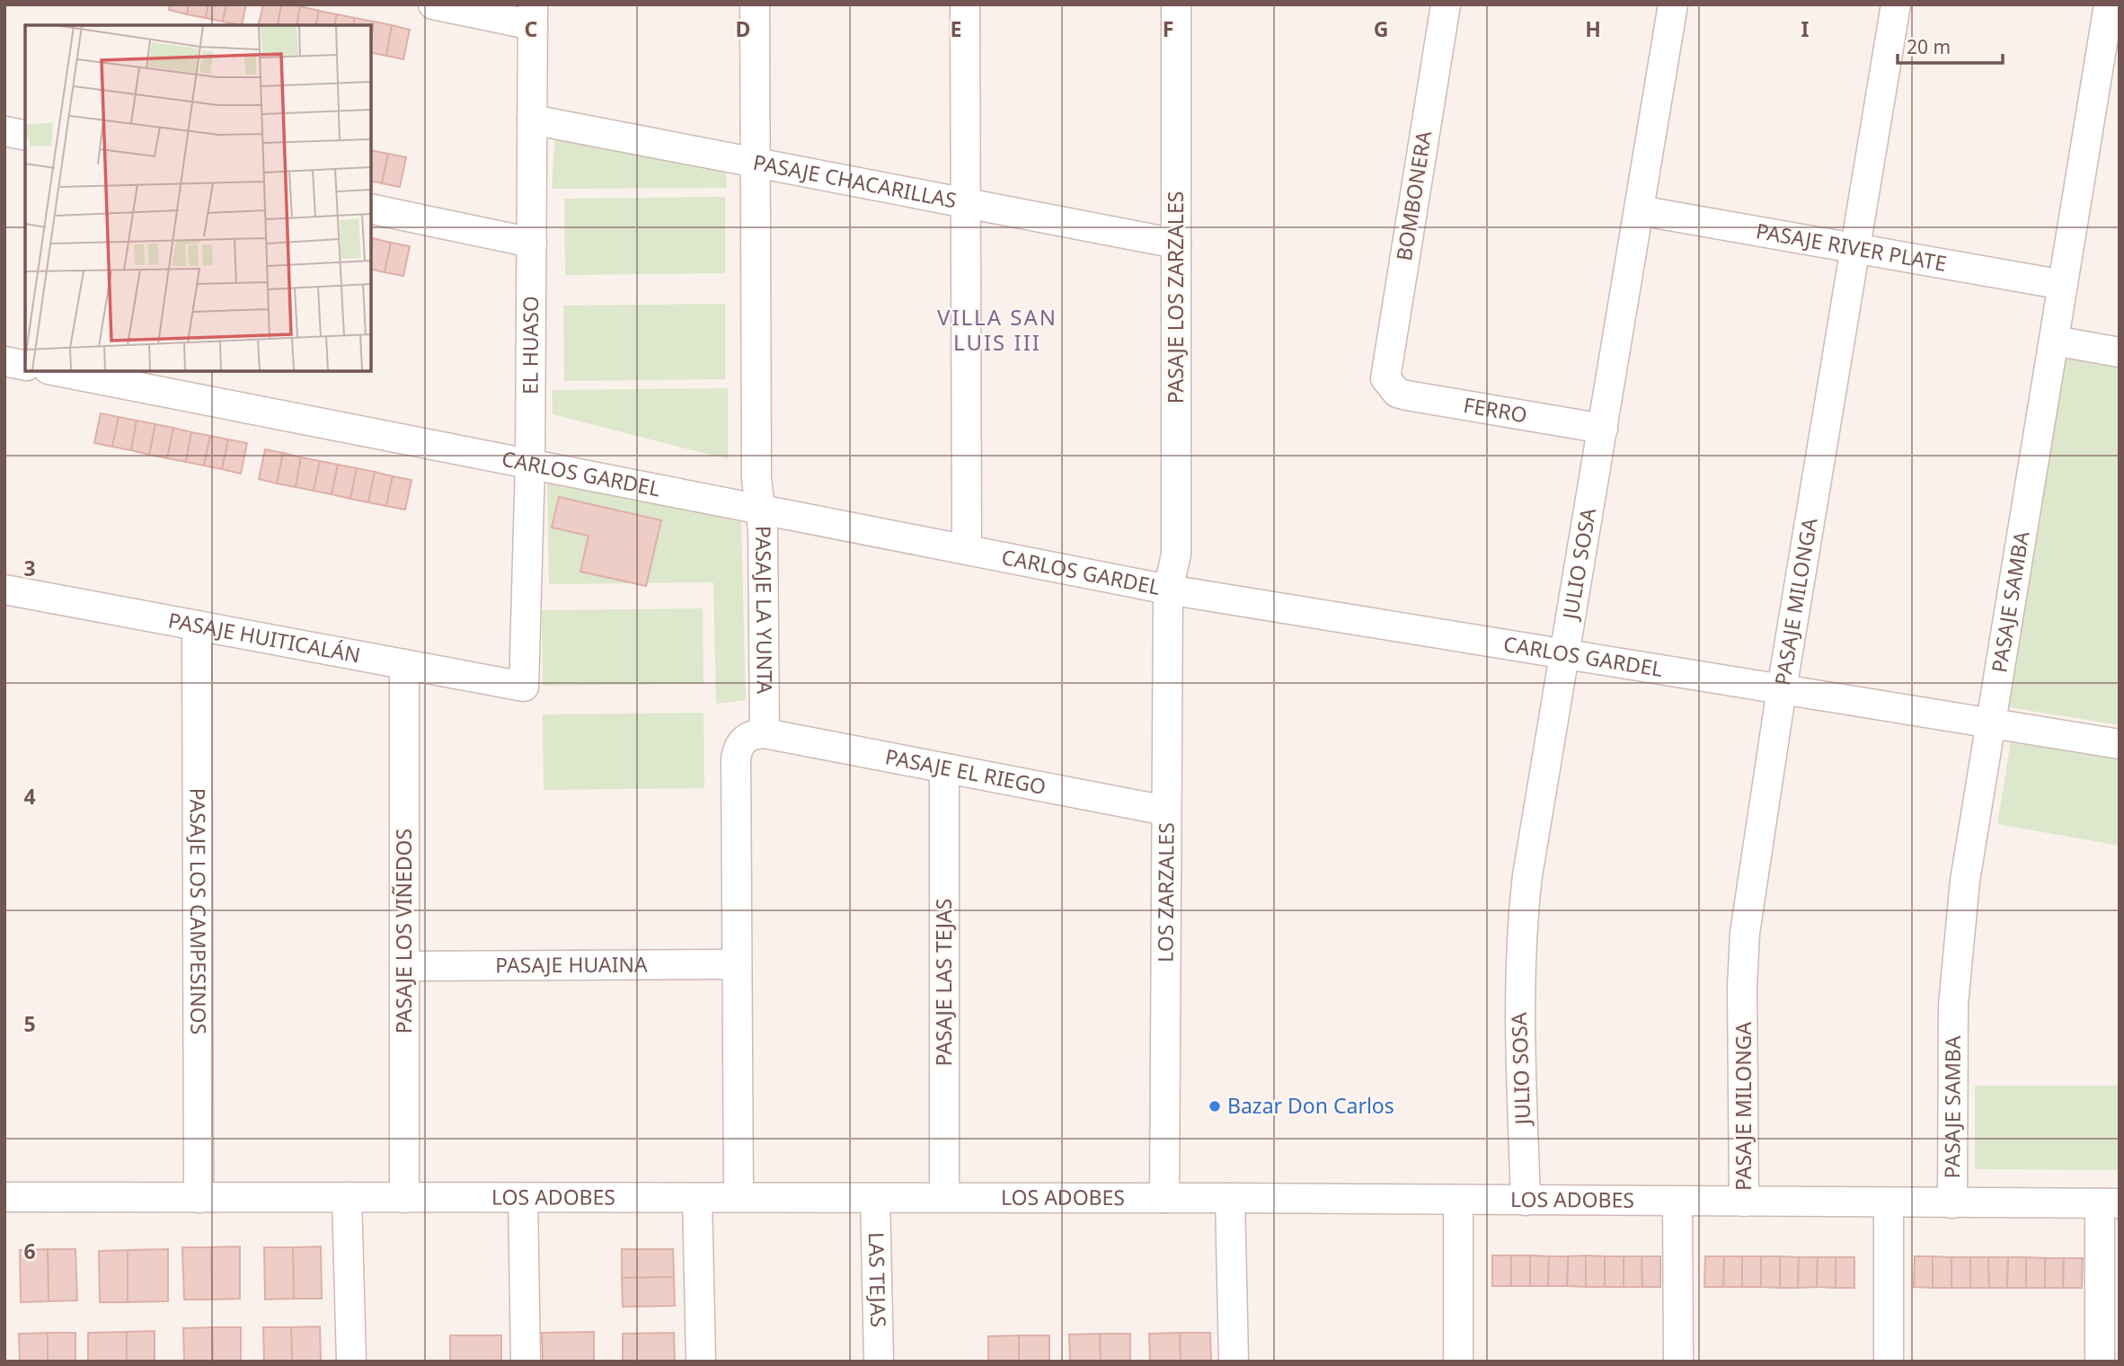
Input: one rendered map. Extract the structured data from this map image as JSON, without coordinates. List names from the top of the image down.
{
  "streets": {
    "street": [
      "PASAJE CHACARILLAS",
      "BOMBONERA",
      "PASAJE RIVER PLATE",
      "PASAJE LOS ZARZALES",
      "EL HUASO",
      "FERRO",
      "CARLOS GARDEL",
      "JULIO SOSA",
      "PASAJE MILONGA",
      "PASAJE SAMBA",
      "PASAJE LA YUNTA",
      "PASAJE HUITICALÁN",
      "PASAJE EL RIEGO",
      "LOS ZARZALES",
      "PASAJE LOS CAMPESINOS",
      "PASAJE LOS VIÑEDOS",
      "PASAJE HUAINA",
      "PASAJE LAS TEJAS",
      "LOS ADOBES",
      "LAS TEJAS"
    ]
  },
  "crossings": [
    ["PASAJE CHACARILLAS", "PASAJE LOS ZARZALES"],
    ["PASAJE CHACARILLAS", "EL HUASO"],
    ["PASAJE CHACARILLAS", "PASAJE LA YUNTA"],
    ["BOMBONERA", "FERRO"],
    ["PASAJE RIVER PLATE", "JULIO SOSA"],
    ["PASAJE RIVER PLATE", "PASAJE MILONGA"],
    ["PASAJE RIVER PLATE", "PASAJE SAMBA"],
    ["PASAJE LOS ZARZALES", "CARLOS GARDEL"],
    ["PASAJE LOS ZARZALES", "LOS ZARZALES"],
    ["EL HUASO", "CARLOS GARDEL"],
    ["EL HUASO", "PASAJE HUITICALÁN"],
    ["FERRO", "JULIO SOSA"],
    ["CARLOS GARDEL", "JULIO SOSA"],
    ["CARLOS GARDEL", "PASAJE MILONGA"],
    ["CARLOS GARDEL", "PASAJE SAMBA"],
    ["CARLOS GARDEL", "PASAJE LA YUNTA"],
    ["CARLOS GARDEL", "LOS ZARZALES"],
    ["JULIO SOSA", "LOS ADOBES"],
    ["PASAJE MILONGA", "LOS ADOBES"],
    ["PASAJE SAMBA", "LOS ADOBES"],
    ["PASAJE LA YUNTA", "PASAJE EL RIEGO"],
    ["PASAJE HUITICALÁN", "PASAJE LOS CAMPESINOS"],
    ["PASAJE HUITICALÁN", "PASAJE LOS VIÑEDOS"],
    ["PASAJE EL RIEGO", "LOS ZARZALES"],
    ["PASAJE EL RIEGO", "PASAJE LAS TEJAS"],
    ["LOS ZARZALES", "LOS ADOBES"],
    ["PASAJE LOS CAMPESINOS", "LOS ADOBES"],
    ["PASAJE LOS VIÑEDOS", "PASAJE HUAINA"],
    ["PASAJE LOS VIÑEDOS", "LOS ADOBES"],
    ["PASAJE LAS TEJAS", "LOS ADOBES"],
    ["LOS ADOBES", "LAS TEJAS"]
  ],
  "districts": ["VILLA SAN LUIS III"],
  "places": ["Bazar Don Carlos"],
  "scale_bar": "20 m",
  "grid": {
    "columns": [
      "C",
      "D",
      "E",
      "F",
      "G",
      "H",
      "I"
    ],
    "rows": [
      "3",
      "4",
      "5",
      "6"
    ]
  }
}
